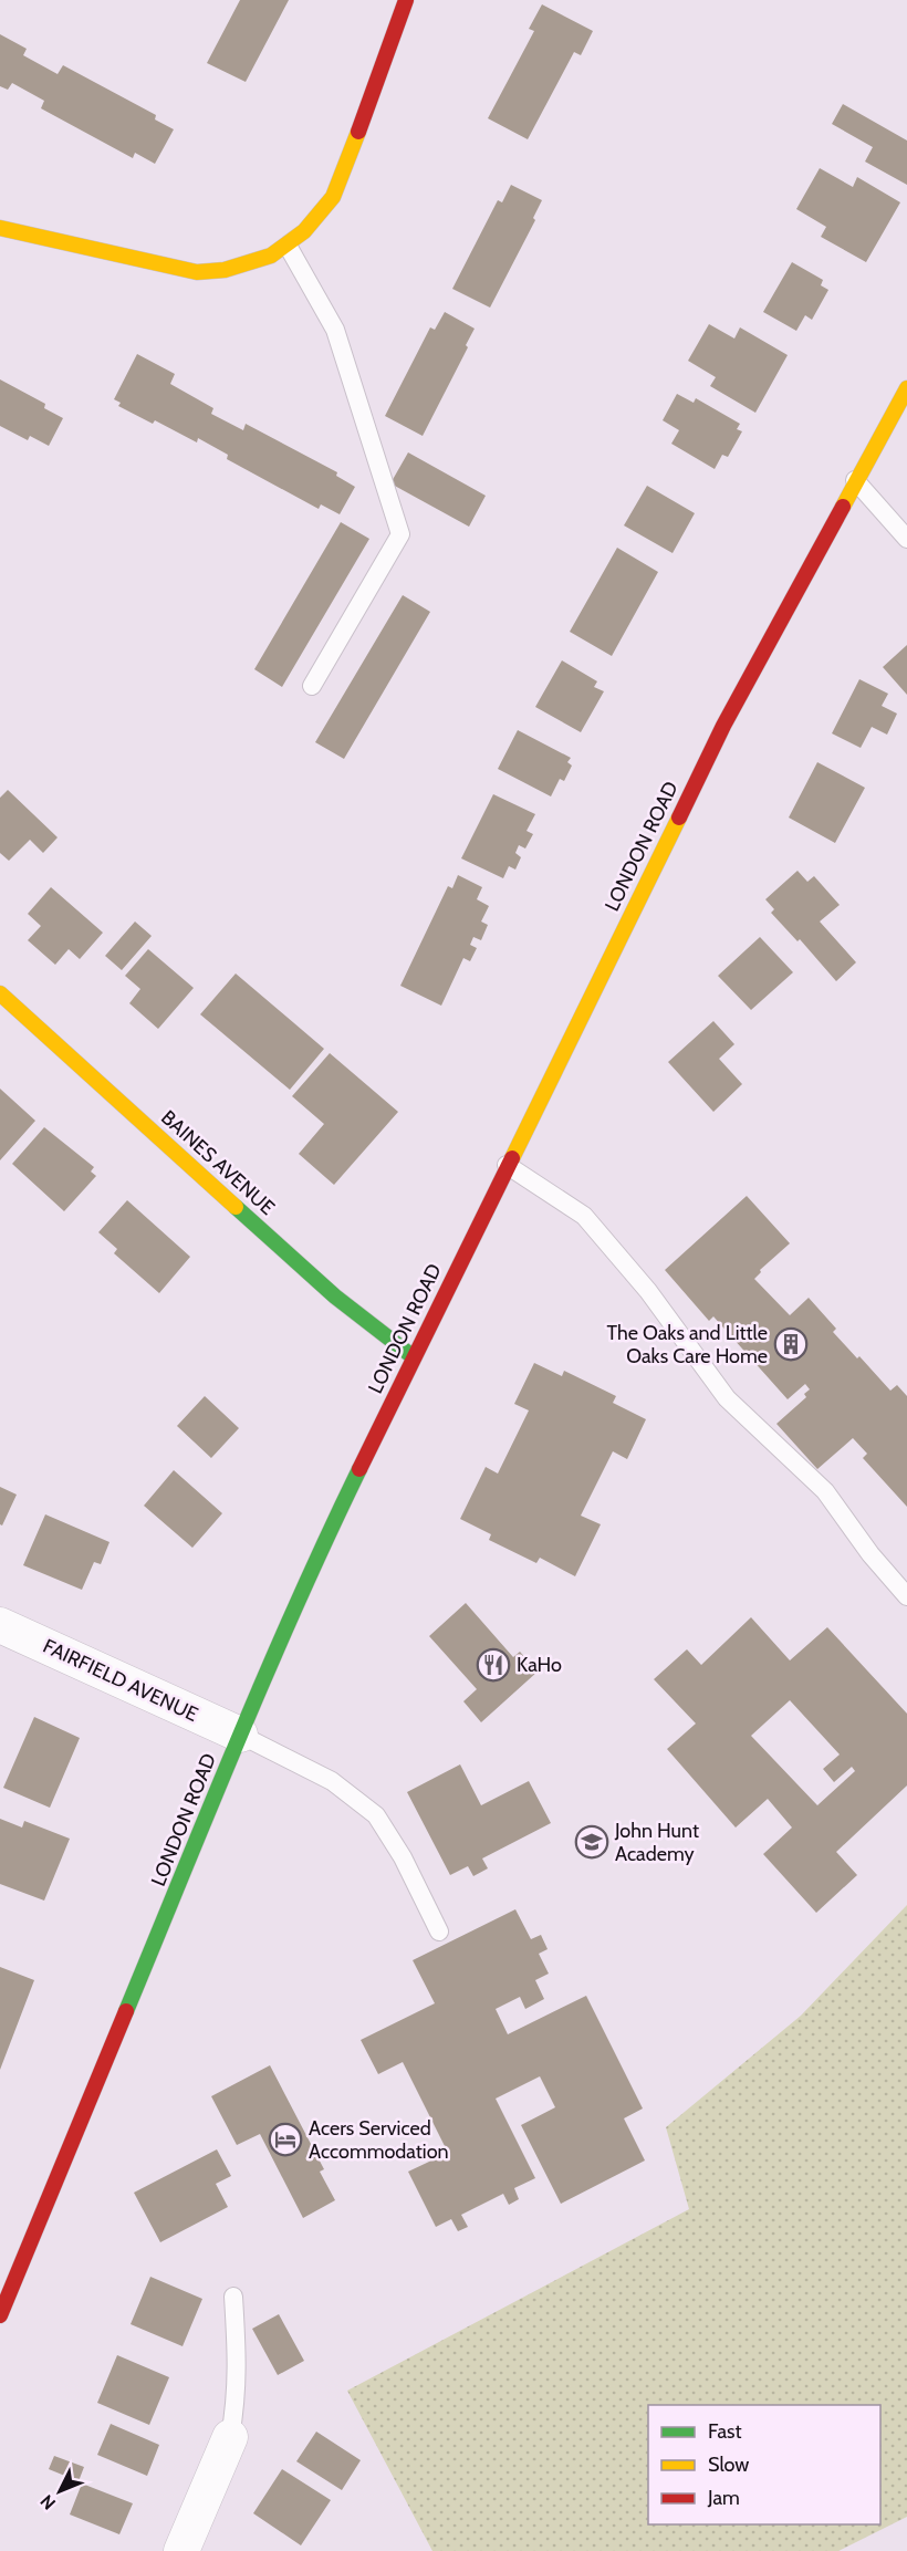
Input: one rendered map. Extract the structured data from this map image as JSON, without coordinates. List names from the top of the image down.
{
  "streets": {
    "main road": ["LONDON ROAD", "BAINES AVENUE"],
    "street": ["FAIRFIELD AVENUE"]
  },
  "crossings": [
    ["LONDON ROAD", "BAINES AVENUE"],
    ["LONDON ROAD", "FAIRFIELD AVENUE"]
  ],
  "places": {
    "building": ["The Oaks and Little Oaks Care Home"],
    "restaurant": ["KaHo"],
    "school or university": ["John Hunt Academy"],
    "hotel": ["Acers Serviced Accommodation"]
  },
  "legend": ["Fast", "Slow", "Jam"],
  "north": "bottom left"
}
